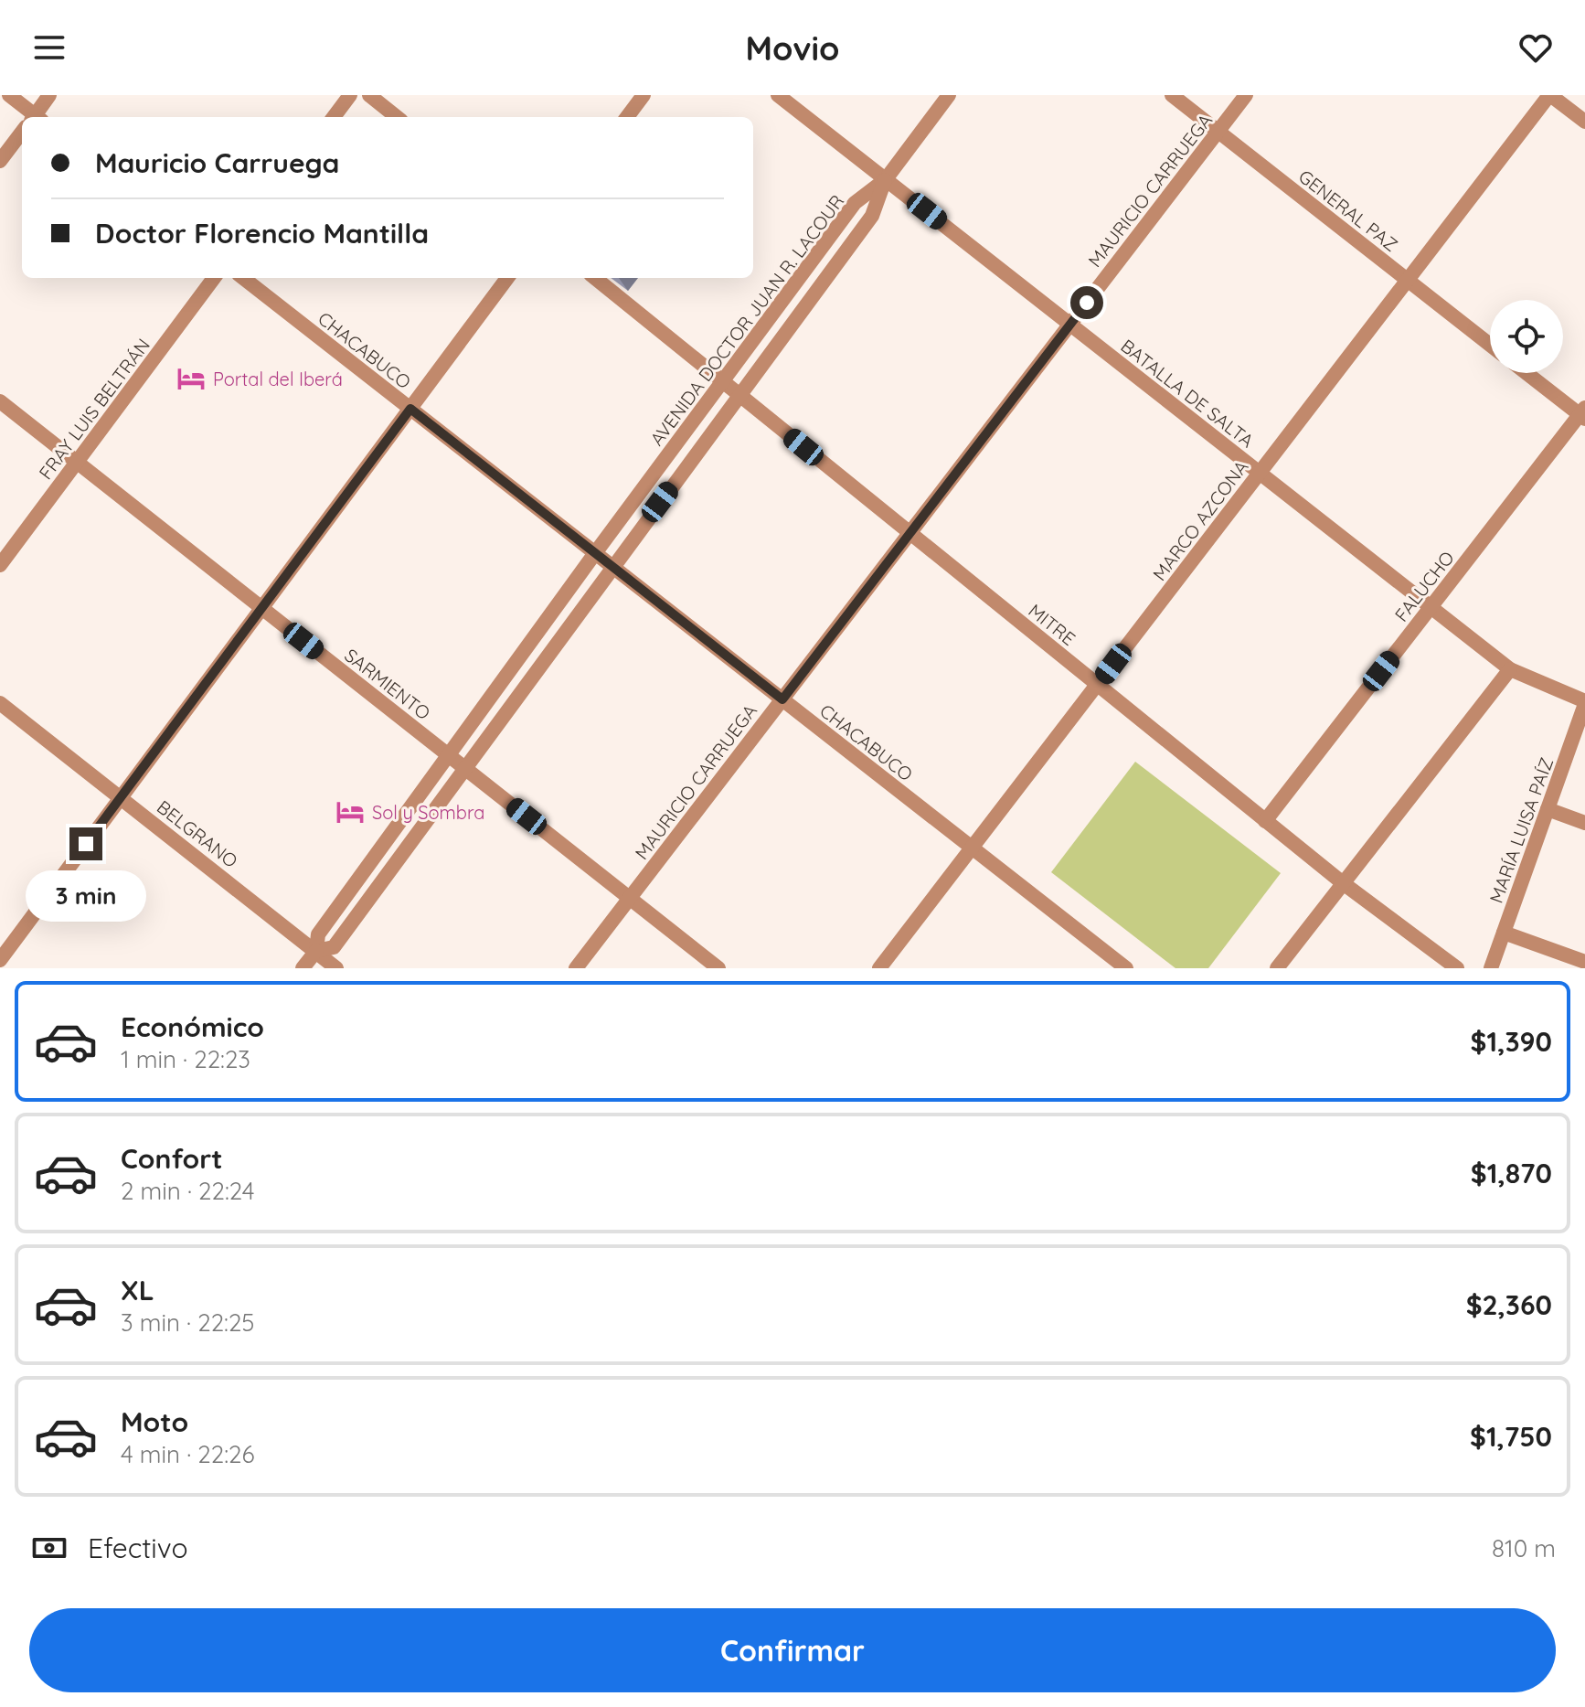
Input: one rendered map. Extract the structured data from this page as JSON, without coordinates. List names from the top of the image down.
{
  "streets": {
    "street": [
      "MAURICIO CARRUEGA",
      "GENERAL PAZ",
      "AVENIDA DOCTOR JUAN R. LACOUR",
      "CHACABUCO",
      "BATALLA DE SALTA",
      "FRAY LUIS BELTRÁN",
      "MARCO AZCONA",
      "FALUCHO",
      "MITRE",
      "SARMIENTO",
      "MARÍA LUISA PAÍZ",
      "BELGRANO"
    ]
  },
  "crossings": [
    ["MAURICIO CARRUEGA", "GENERAL PAZ"],
    ["MAURICIO CARRUEGA", "CHACABUCO"],
    ["MAURICIO CARRUEGA", "BATALLA DE SALTA"],
    ["MAURICIO CARRUEGA", "MITRE"],
    ["MAURICIO CARRUEGA", "SARMIENTO"],
    ["GENERAL PAZ", "MARCO AZCONA"],
    ["AVENIDA DOCTOR JUAN R. LACOUR", "CHACABUCO"],
    ["AVENIDA DOCTOR JUAN R. LACOUR", "BATALLA DE SALTA"],
    ["AVENIDA DOCTOR JUAN R. LACOUR", "MITRE"],
    ["AVENIDA DOCTOR JUAN R. LACOUR", "SARMIENTO"],
    ["AVENIDA DOCTOR JUAN R. LACOUR", "BELGRANO"],
    ["CHACABUCO", "MARCO AZCONA"],
    ["BATALLA DE SALTA", "MARCO AZCONA"],
    ["BATALLA DE SALTA", "FALUCHO"],
    ["BATALLA DE SALTA", "MARÍA LUISA PAÍZ"],
    ["FRAY LUIS BELTRÁN", "SARMIENTO"],
    ["MARCO AZCONA", "MITRE"],
    ["FALUCHO", "MITRE"]
  ],
  "places": {
    "hotel": ["Portal del Iberá", "Sol y Sombra"]
  },
  "page": {
    "header": "Movio",
    "banner": ["Mauricio Carruega", "Doctor Florencio Mantilla"],
    "bubble": "3 min",
    "list": [
      {
        "name": "Económico",
        "note": "1 min · 22:23",
        "value": "$1,390"
      },
      {
        "name": "Confort",
        "note": "2 min · 22:24",
        "value": "$1,870"
      },
      {
        "name": "XL",
        "note": "3 min · 22:25",
        "value": "$2,360"
      },
      {
        "name": "Moto",
        "note": "4 min · 22:26",
        "value": "$1,750"
      }
    ],
    "pay": ["Efectivo", "810 m"],
    "buttons": "Confirmar"
  }
}
